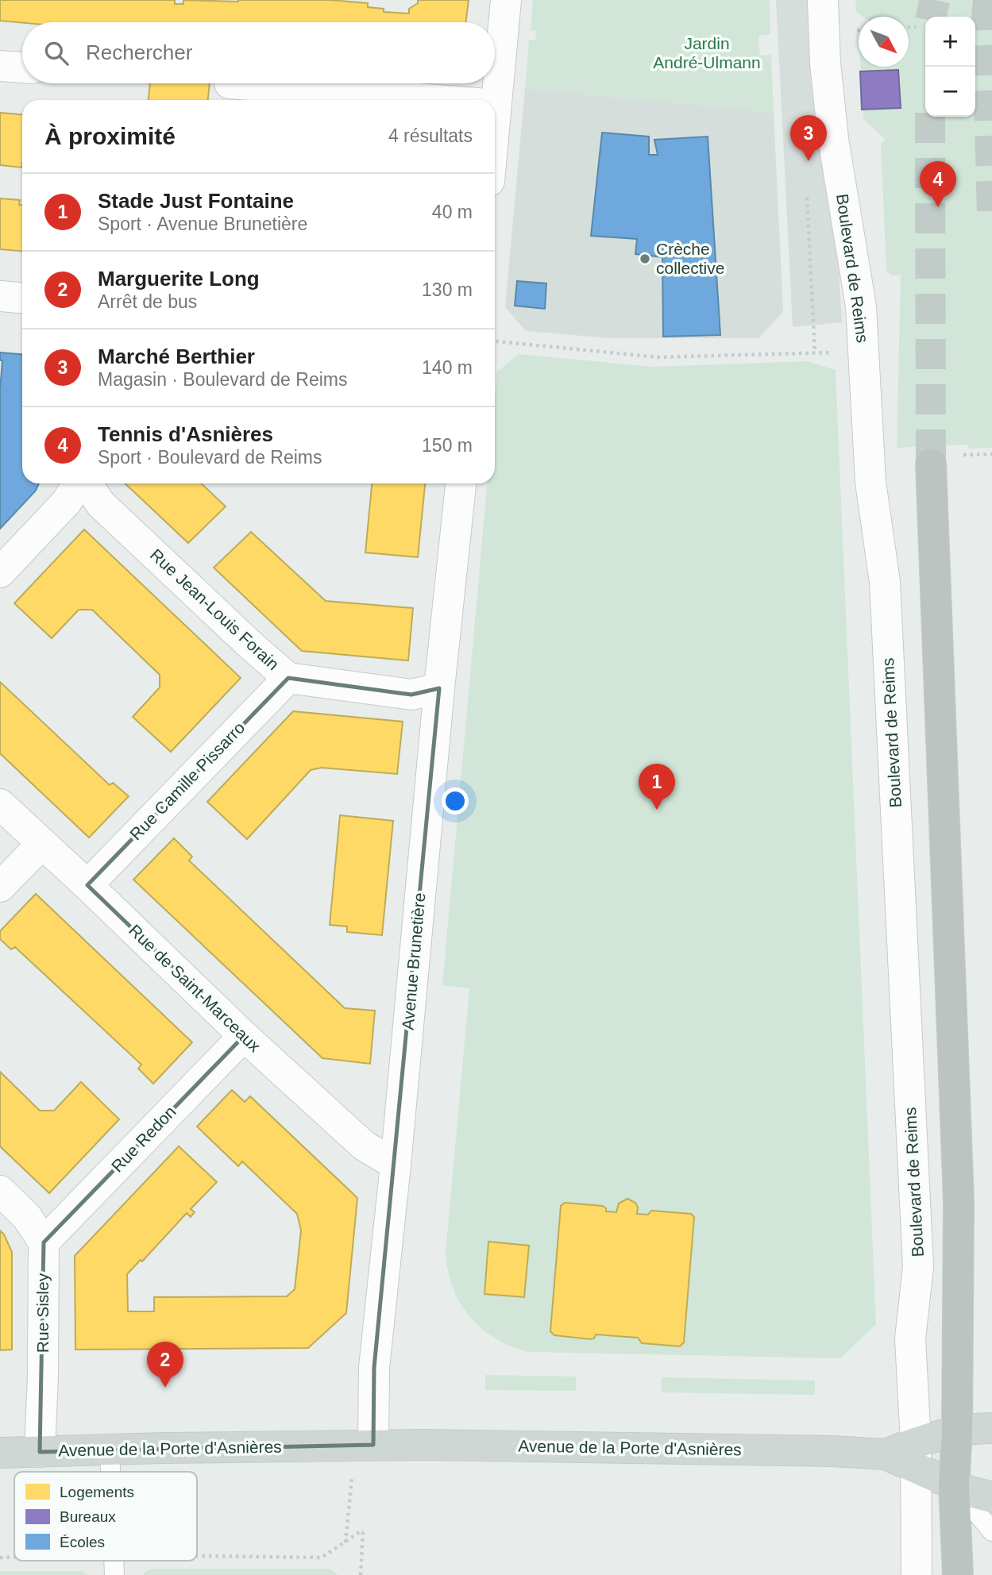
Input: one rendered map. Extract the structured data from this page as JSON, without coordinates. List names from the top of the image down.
{
  "streets": {
    "main road": ["Avenue de la Porte d'Asnières"],
    "street": [
      "Boulevard de Reims",
      "Rue Jean-Louis Forain",
      "Rue Camille Pissarro",
      "Avenue Brunetière",
      "Rue de Saint-Marceaux",
      "Rue Redon",
      "Rue Sisley"
    ]
  },
  "crossings": [
    ["Boulevard de Reims", "Avenue de la Porte d'Asnières"],
    ["Rue Jean-Louis Forain", "Rue Camille Pissarro"],
    ["Rue Jean-Louis Forain", "Avenue Brunetière"],
    ["Rue Camille Pissarro", "Rue de Saint-Marceaux"],
    ["Avenue Brunetière", "Rue de Saint-Marceaux"],
    ["Avenue Brunetière", "Avenue de la Porte d'Asnières"],
    ["Rue de Saint-Marceaux", "Rue Redon"],
    ["Rue Redon", "Rue Sisley"],
    ["Rue Sisley", "Avenue de la Porte d'Asnières"]
  ],
  "parks": ["Jardin André-Ulmann"],
  "places": ["Crèche collective"],
  "legend": ["Logements", "Bureaux", "Écoles"],
  "north": "bottom right",
  "page": {
    "map_buttons": ["+", "−"],
    "search": "Rechercher",
    "heading": ["À proximité", "4 résultats"],
    "pins": [
      "3",
      "4",
      "1",
      "2"
    ],
    "list": [
      {
        "mark": "1",
        "name": "Stade Just Fontaine",
        "note": "Sport · Avenue Brunetière",
        "value": "40 m"
      },
      {
        "mark": "2",
        "name": "Marguerite Long",
        "note": "Arrêt de bus",
        "value": "130 m"
      },
      {
        "mark": "3",
        "name": "Marché Berthier",
        "note": "Magasin · Boulevard de Reims",
        "value": "140 m"
      },
      {
        "mark": "4",
        "name": "Tennis d'Asnières",
        "note": "Sport · Boulevard de Reims",
        "value": "150 m"
      }
    ]
  }
}
